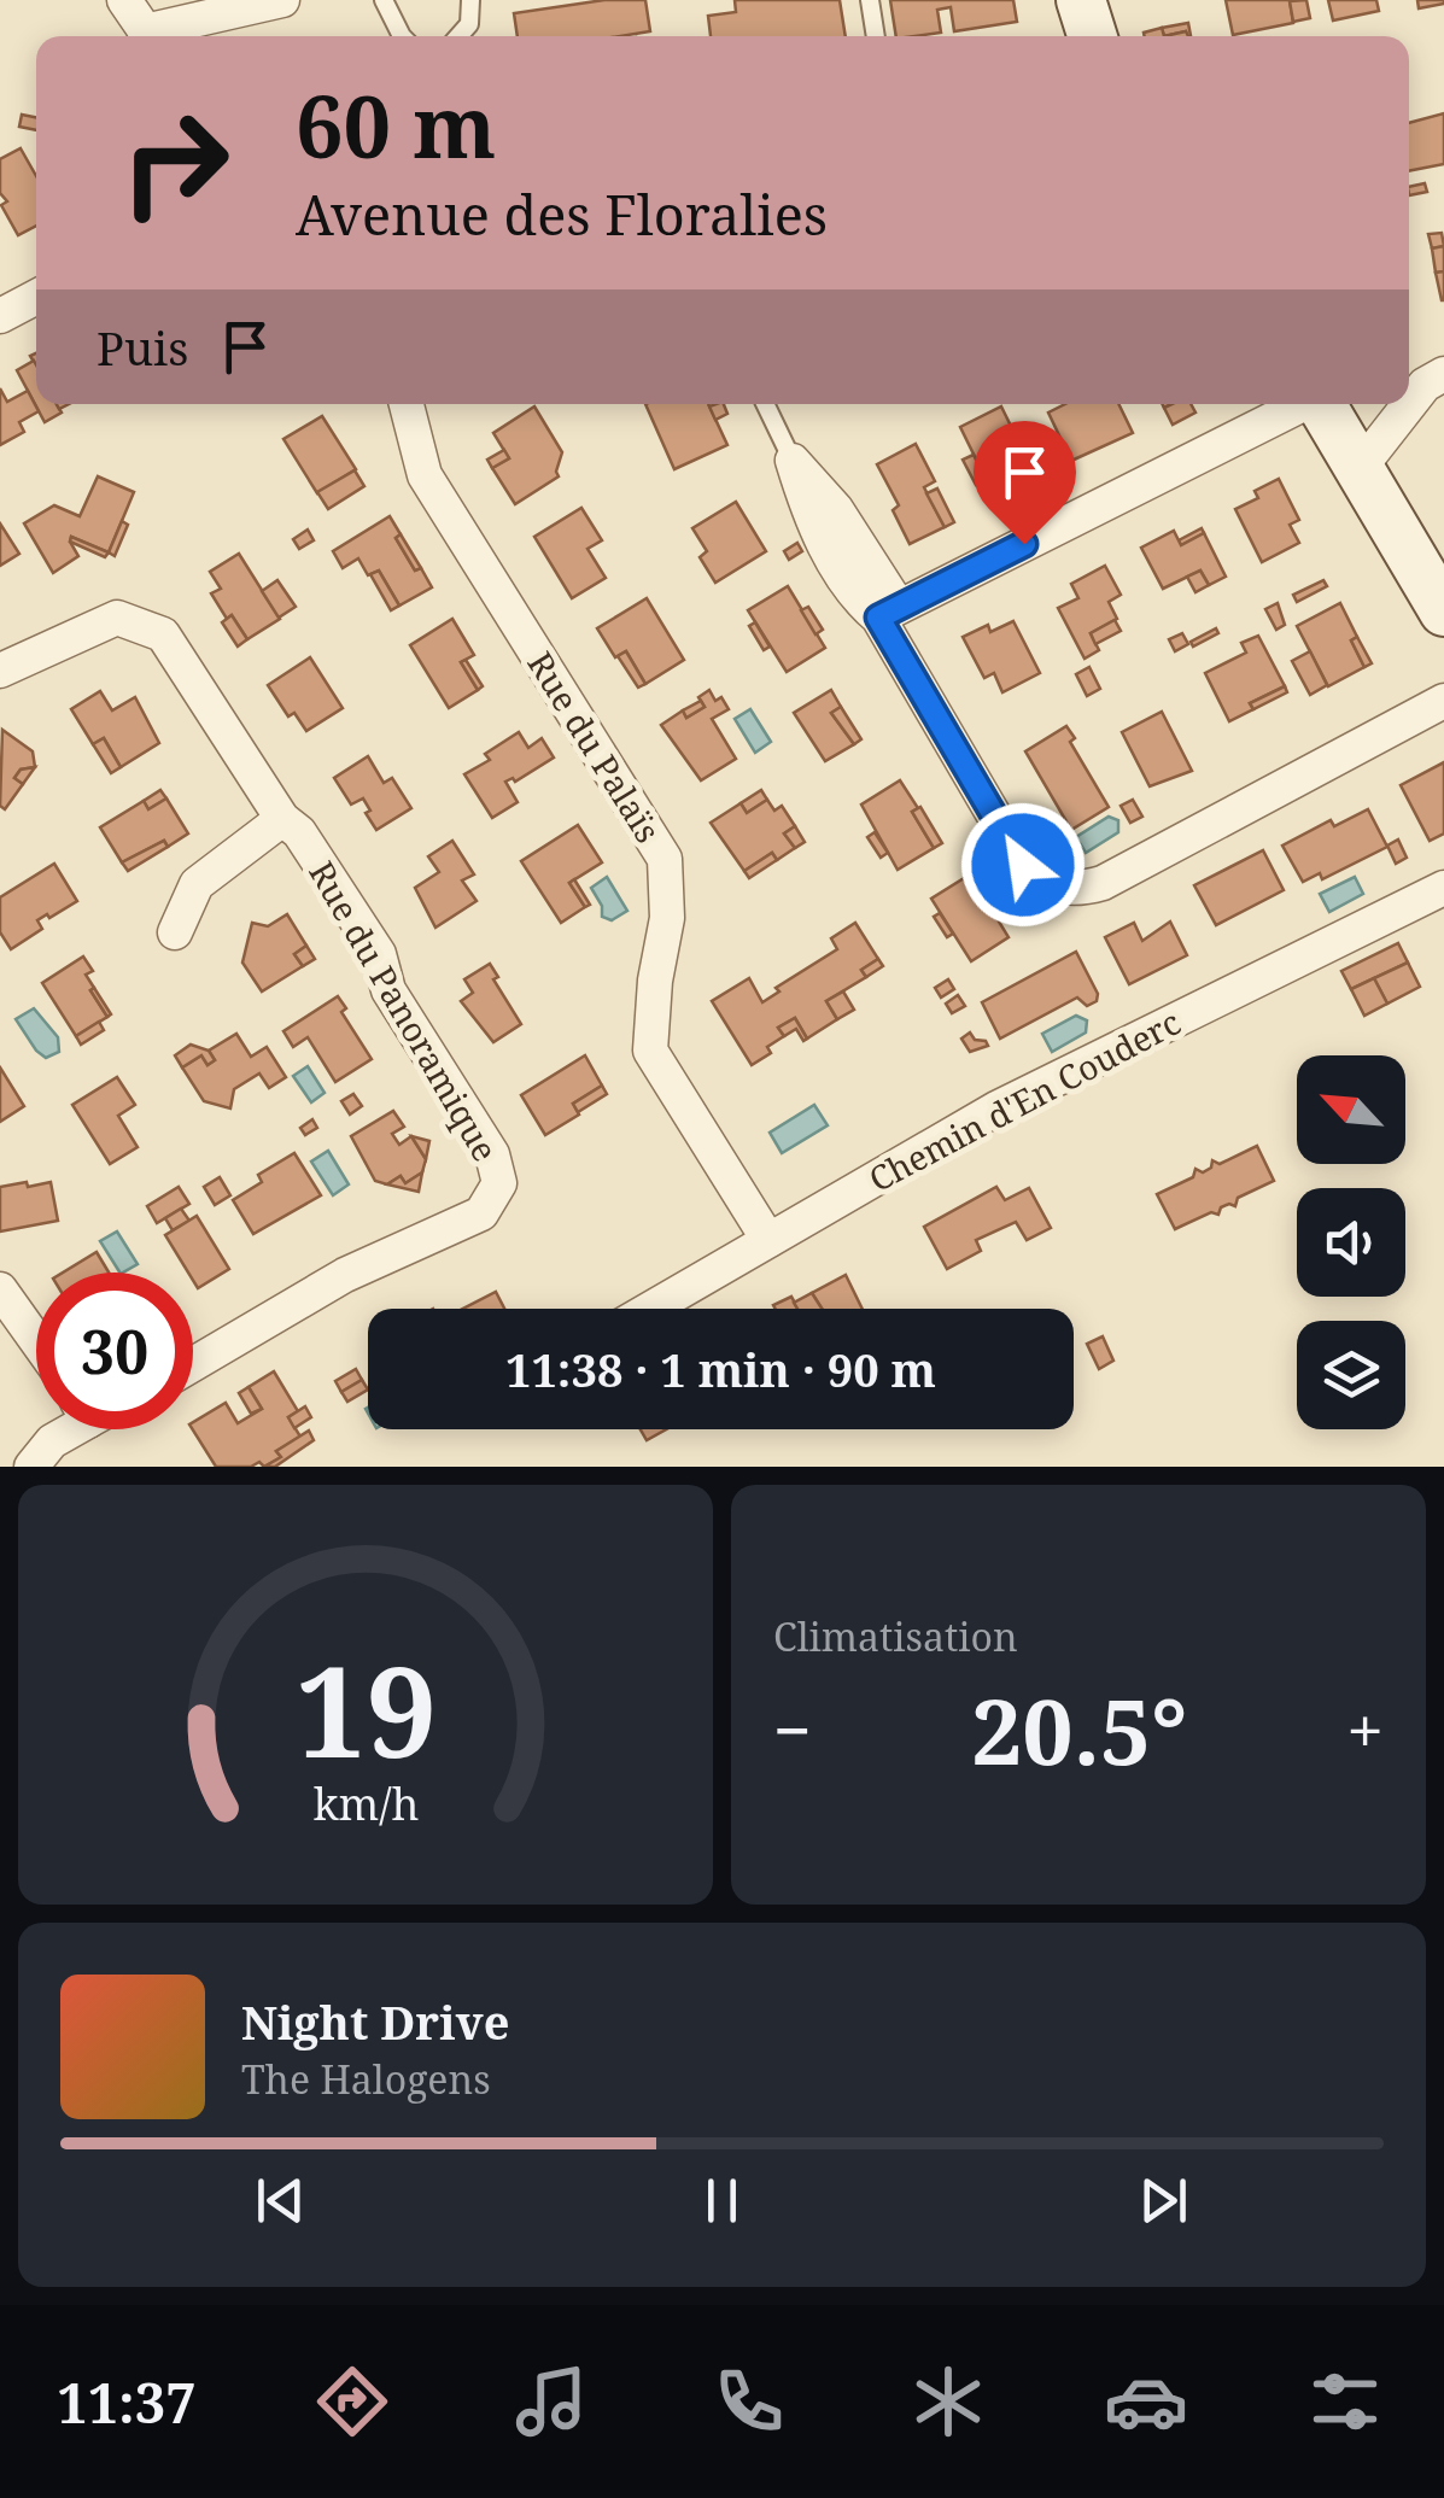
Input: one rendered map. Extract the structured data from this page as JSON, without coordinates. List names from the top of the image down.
{
  "streets": {
    "street": ["Rue du Palaïs", "Rue du Panoramique", "Chemin d'En Couderc"]
  },
  "crossings": [
    ["Rue du Palaïs", "Chemin d'En Couderc"]
  ],
  "north": "top left",
  "page": {
    "turn": ["60 m", "Avenue des Floralies"],
    "then": "Puis",
    "limit": "30",
    "trip": "11:38 · 1 min · 90 m",
    "tile": "Climatisation",
    "heat": ["−", "20.5°", "+"],
    "song": ["Night Drive", "The Halogens"],
    "tabs": "11:37",
    "gauge": ["19", "km/h"]
  }
}
